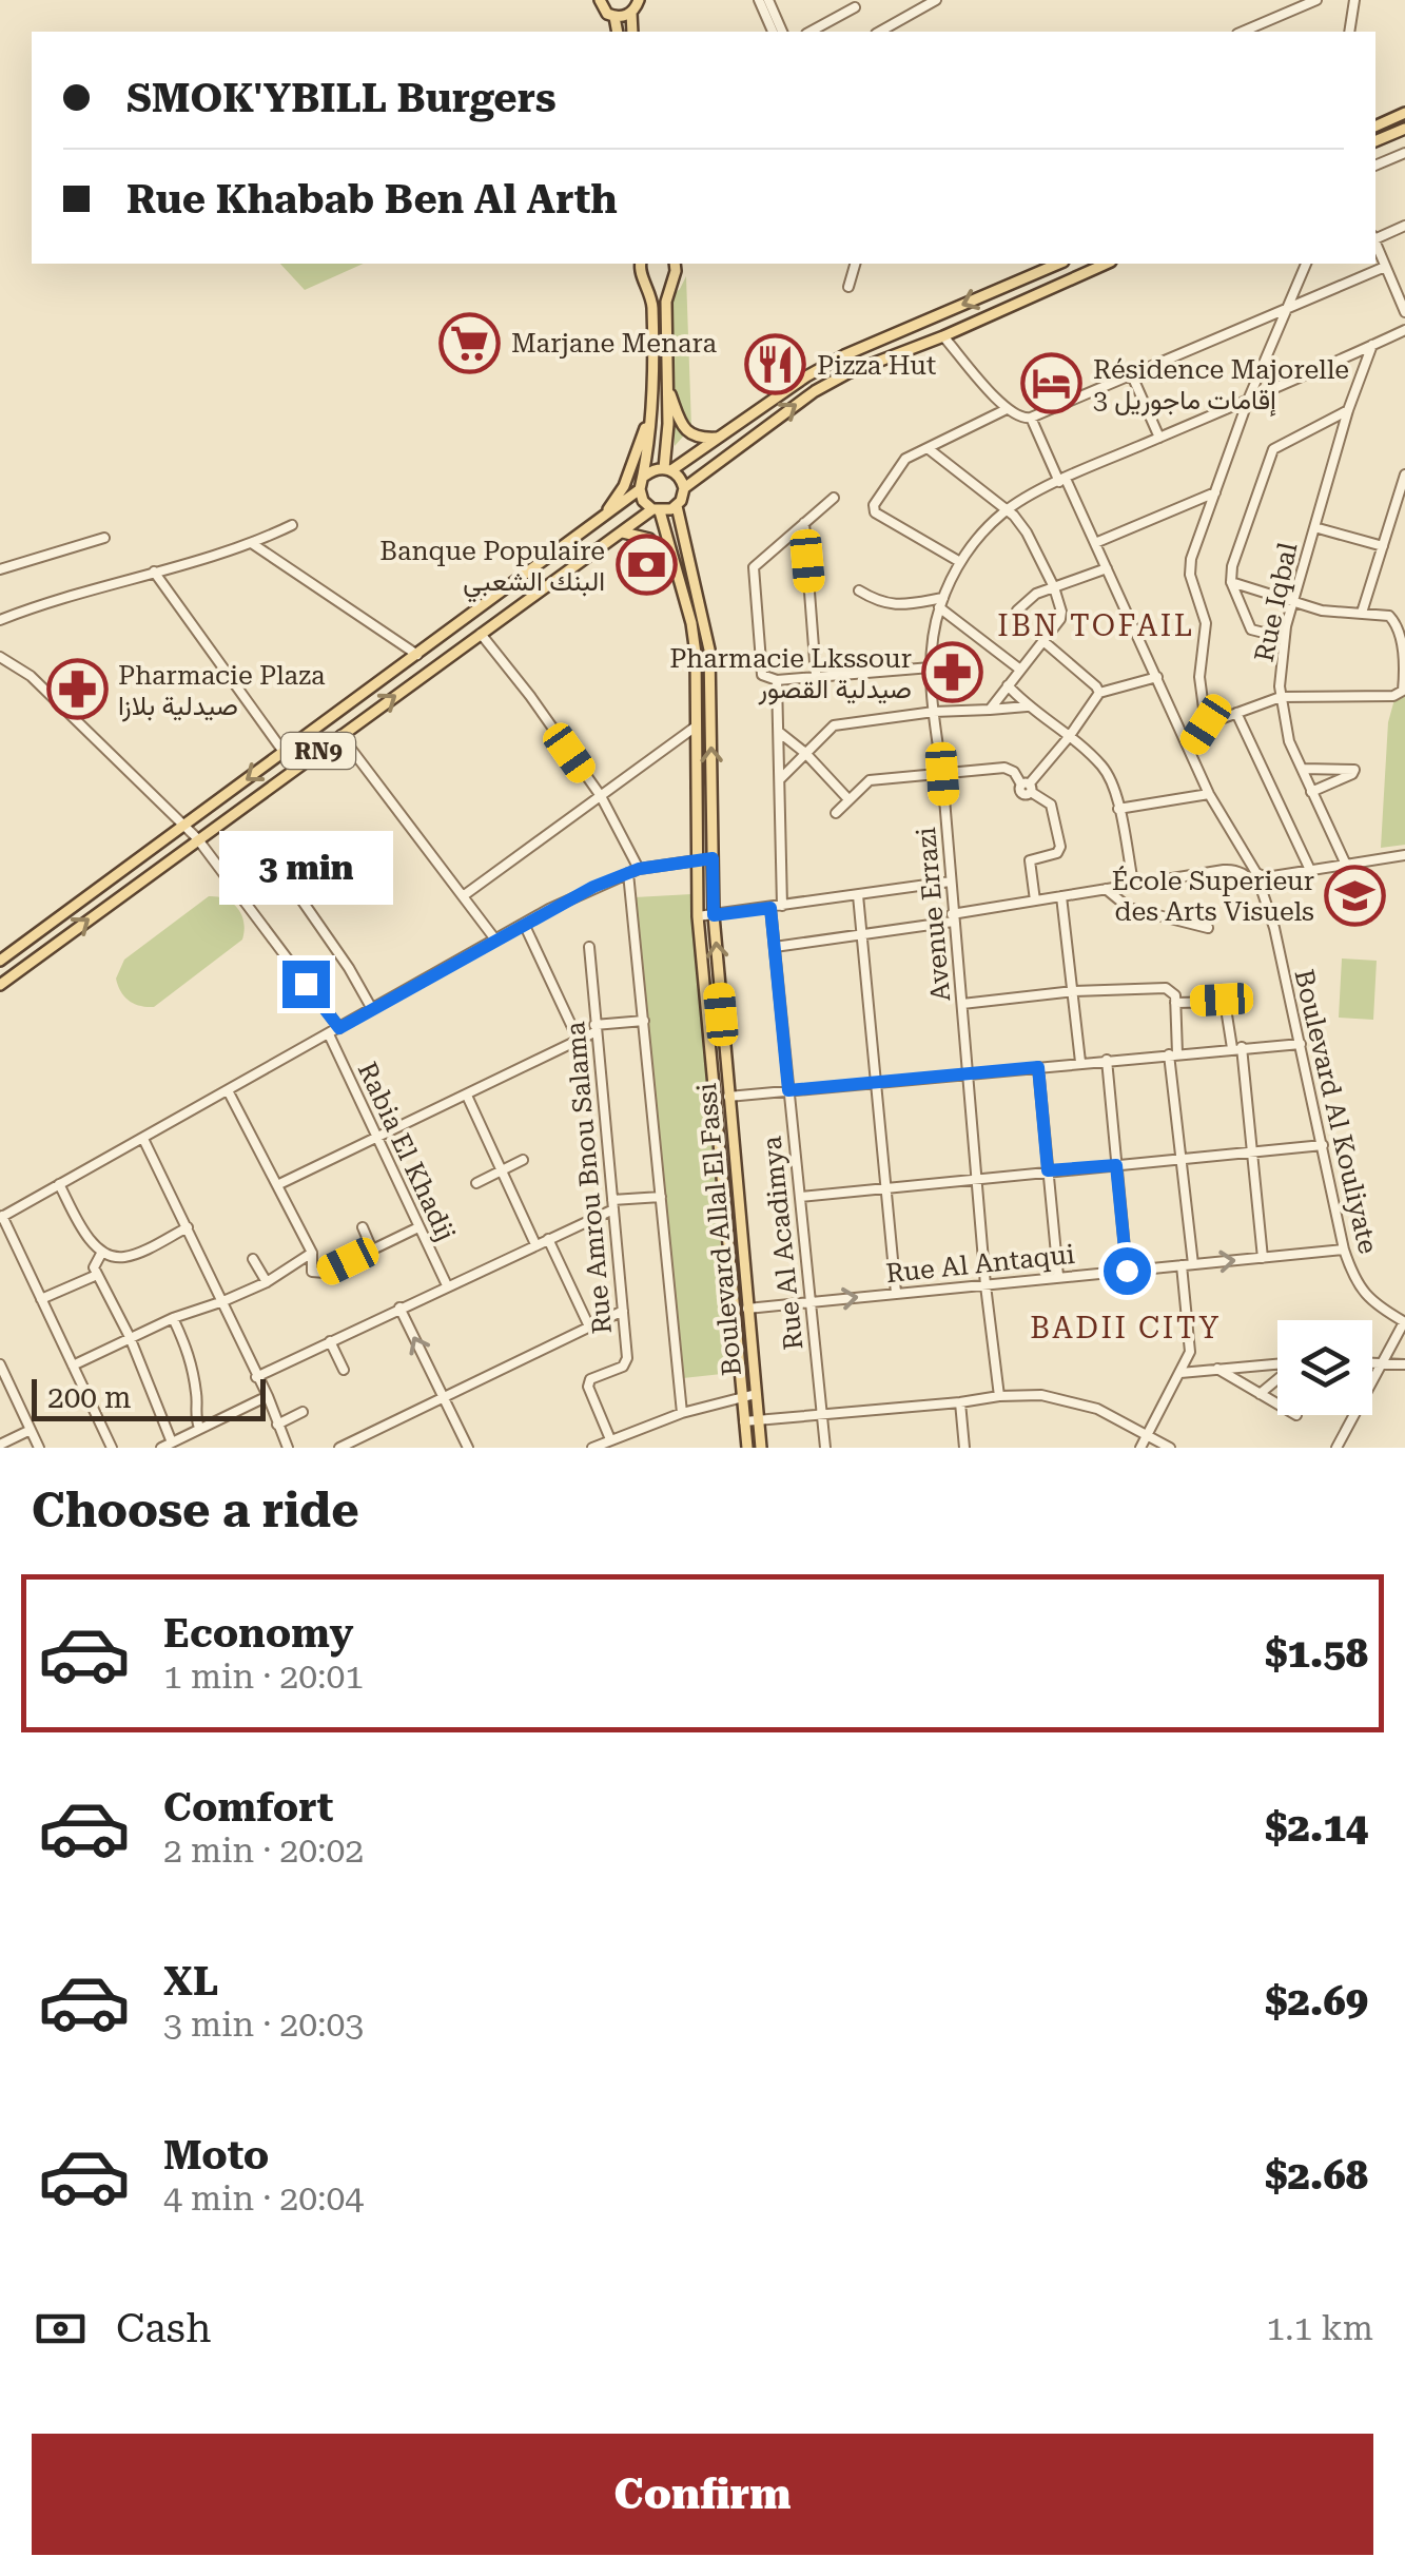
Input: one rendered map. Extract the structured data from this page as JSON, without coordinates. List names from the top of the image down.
{
  "streets": {
    "main road": ["RN9", "Boulevard Allal El Fassi"],
    "street": [
      "Rue Iqbal",
      "Avenue Errazi",
      "Boulevard Al Kouliyate",
      "Rabia El Khadij",
      "Rue Amrou Bnou Salama",
      "Rue Al Acadimya",
      "Rue Al Antaqui"
    ]
  },
  "crossings": [
    ["Rue Iqbal", "Avenue Errazi"],
    ["RN9", "Boulevard Allal El Fassi"],
    ["Avenue Errazi", "Boulevard Al Kouliyate"],
    ["Avenue Errazi", "Rue Al Antaqui"],
    ["Boulevard Al Kouliyate", "Rue Al Antaqui"],
    ["Boulevard Allal El Fassi", "Rue Al Antaqui"],
    ["Rue Al Acadimya", "Rue Al Antaqui"]
  ],
  "districts": ["IBN TOFAIL", "BADII CITY"],
  "places": {
    "supermarket": ["Marjane Menara"],
    "restaurant": ["Pizza Hut"],
    "hotel": ["Résidence Majorelle إقامات ماجوريل 3"],
    "bank": ["Banque Populaire البنك الشعبي"],
    "pharmacy": ["Pharmacie Lkssour صيدلية القصور", "Pharmacie Plaza صيدلية بلازا"],
    "school or university": ["École Superieur des Arts Visuels"]
  },
  "scale_bar": "200 m",
  "page": {
    "banner": ["SMOK'YBILL Burgers", "Rue Khabab Ben Al Arth"],
    "bubble": "3 min",
    "scale": "200 m",
    "heading": "Choose a ride",
    "list": [
      {
        "name": "Economy",
        "note": "1 min · 20:01",
        "value": "$1.58"
      },
      {
        "name": "Comfort",
        "note": "2 min · 20:02",
        "value": "$2.14"
      },
      {
        "name": "XL",
        "note": "3 min · 20:03",
        "value": "$2.69"
      },
      {
        "name": "Moto",
        "note": "4 min · 20:04",
        "value": "$2.68"
      }
    ],
    "pay": ["Cash", "1.1 km"],
    "buttons": "Confirm"
  }
}
